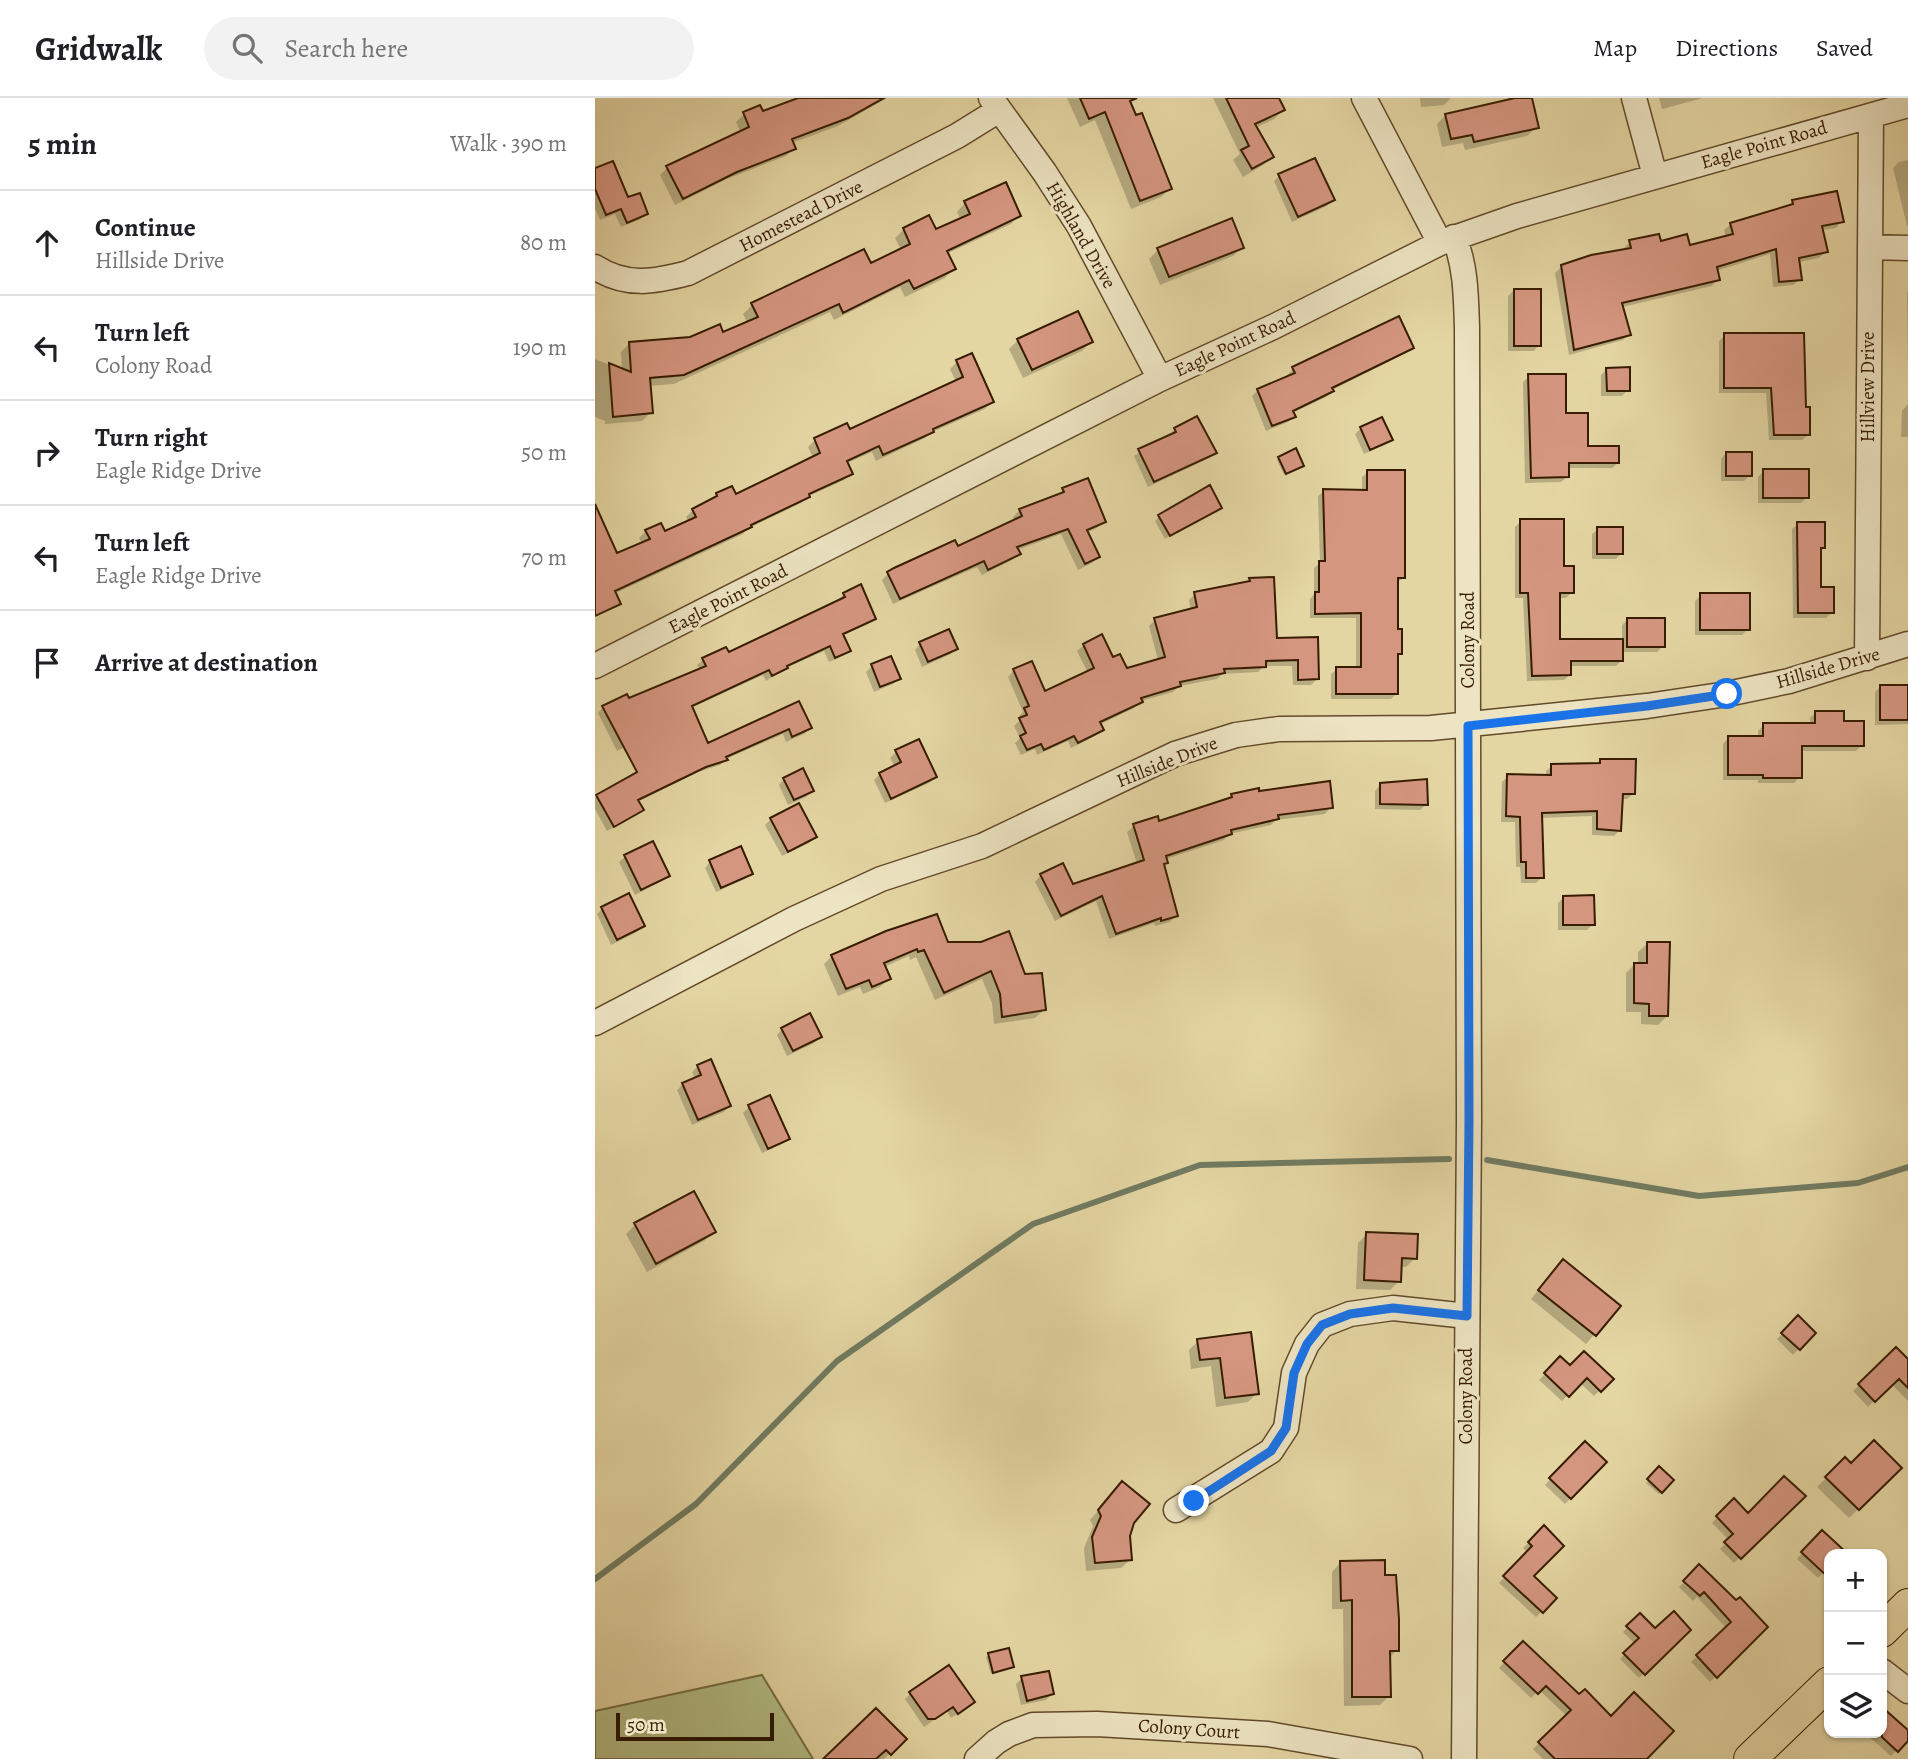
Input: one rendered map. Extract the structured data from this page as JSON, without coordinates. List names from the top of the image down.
{
  "streets": {
    "street": [
      "Eagle Point Road",
      "Homestead Drive",
      "Highland Drive",
      "Hillview Drive",
      "Colony Road",
      "Hillside Drive",
      "Colony Court"
    ]
  },
  "crossings": [
    ["Eagle Point Road", "Highland Drive"],
    ["Eagle Point Road", "Hillview Drive"],
    ["Eagle Point Road", "Colony Road"],
    ["Homestead Drive", "Highland Drive"],
    ["Hillview Drive", "Hillside Drive"],
    ["Colony Road", "Hillside Drive"]
  ],
  "scale_bar": "50 m",
  "page": {
    "header": "Gridwalk",
    "search": "Search here",
    "nav": ["Map", "Directions", "Saved"],
    "heading": ["5 min", "Walk · 390 m"],
    "list": [
      ["Continue", "Hillside Drive", "80 m"],
      ["Turn left", "Colony Road", "190 m"],
      ["Turn right", "Eagle Ridge Drive", "50 m"],
      ["Turn left", "Eagle Ridge Drive", "70 m"],
      "Arrive at destination"
    ],
    "map_buttons": ["+", "−"],
    "scale": "50 m"
  }
}
